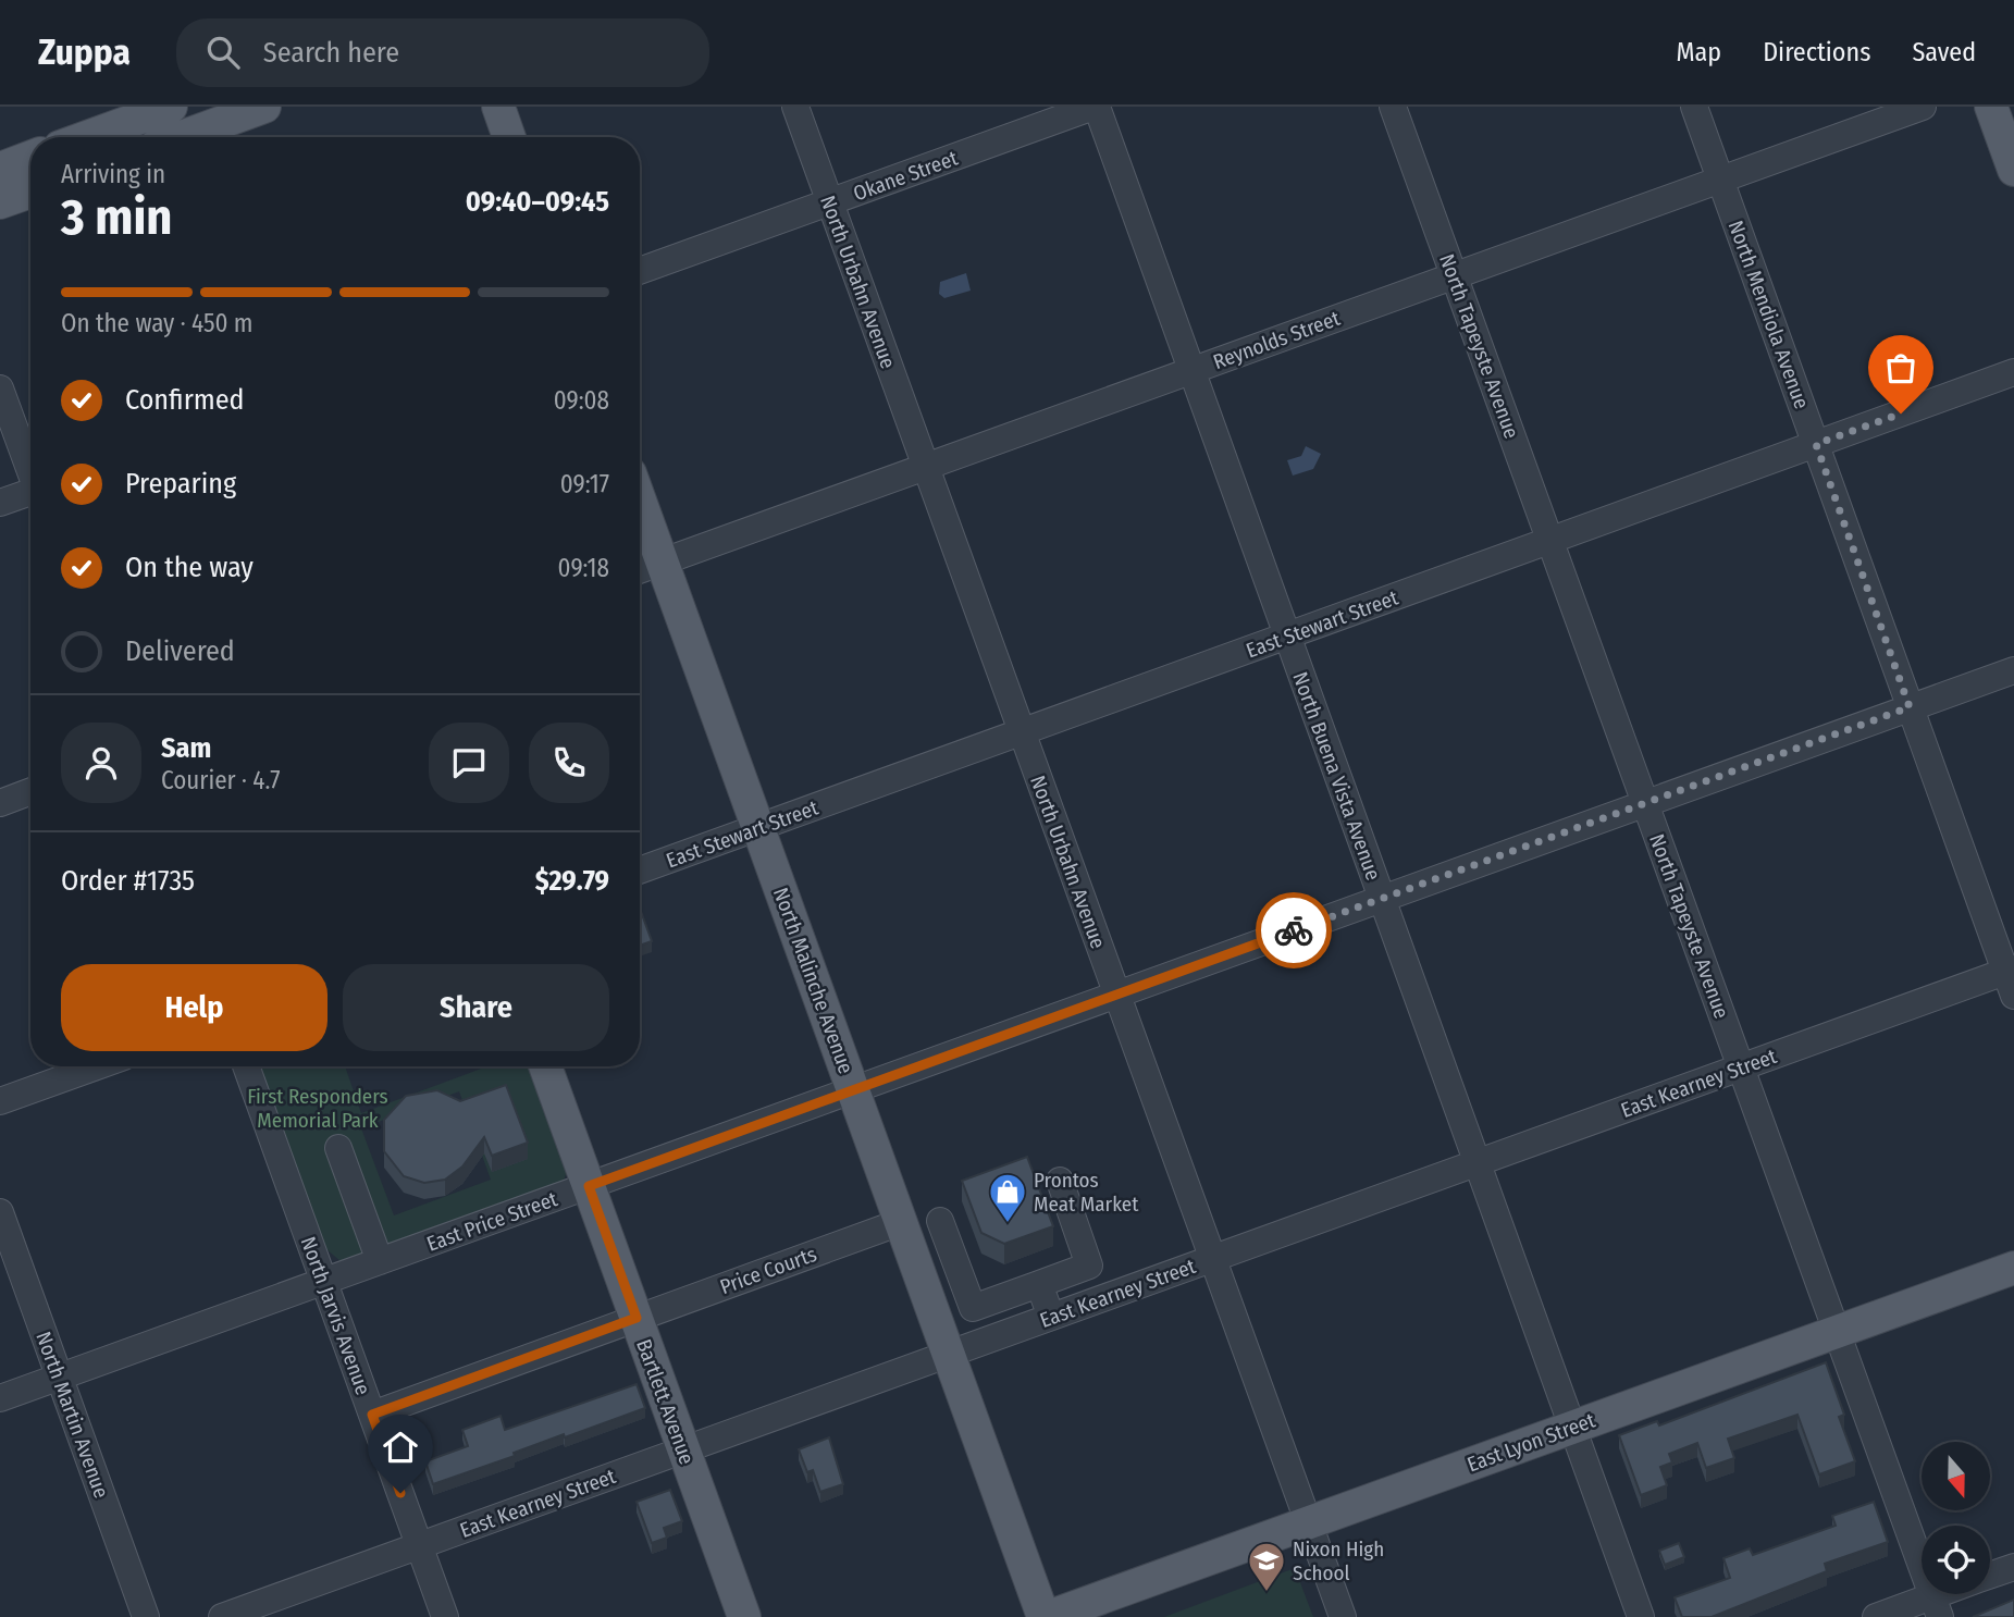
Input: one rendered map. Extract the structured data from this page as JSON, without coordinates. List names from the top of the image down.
{
  "streets": {
    "main road": ["North Malinche Avenue", "Bartlett Avenue", "East Lyon Street"],
    "street": [
      "Okane Street",
      "North Urbahn Avenue",
      "North Mendiola Avenue",
      "Reynolds Street",
      "North Tapeyste Avenue",
      "East Stewart Street",
      "North Buena Vista Avenue",
      "East Kearney Street",
      "East Price Street",
      "Price Courts",
      "North Jarvis Avenue",
      "North Martin Avenue"
    ]
  },
  "crossings": [
    ["Okane Street", "North Urbahn Avenue"],
    ["Okane Street", "North Buena Vista Avenue"],
    ["North Urbahn Avenue", "Reynolds Street"],
    ["North Urbahn Avenue", "East Stewart Street"],
    ["North Urbahn Avenue", "East Kearney Street"],
    ["North Urbahn Avenue", "East Price Street"],
    ["North Urbahn Avenue", "East Lyon Street"],
    ["North Mendiola Avenue", "Reynolds Street"],
    ["North Mendiola Avenue", "East Stewart Street"],
    ["North Mendiola Avenue", "East Kearney Street"],
    ["North Mendiola Avenue", "East Price Street"],
    ["Reynolds Street", "North Tapeyste Avenue"],
    ["Reynolds Street", "North Buena Vista Avenue"],
    ["Reynolds Street", "North Malinche Avenue"],
    ["North Tapeyste Avenue", "East Stewart Street"],
    ["North Tapeyste Avenue", "East Kearney Street"],
    ["North Tapeyste Avenue", "East Price Street"],
    ["North Tapeyste Avenue", "East Lyon Street"],
    ["East Stewart Street", "North Buena Vista Avenue"],
    ["East Stewart Street", "North Malinche Avenue"],
    ["North Buena Vista Avenue", "East Kearney Street"],
    ["North Buena Vista Avenue", "East Price Street"],
    ["North Buena Vista Avenue", "East Lyon Street"],
    ["North Malinche Avenue", "East Kearney Street"],
    ["North Malinche Avenue", "East Price Street"],
    ["North Malinche Avenue", "Price Courts"],
    ["North Malinche Avenue", "East Lyon Street"],
    ["East Kearney Street", "North Jarvis Avenue"],
    ["East Kearney Street", "Bartlett Avenue"],
    ["East Price Street", "North Jarvis Avenue"],
    ["East Price Street", "Bartlett Avenue"],
    ["East Price Street", "North Martin Avenue"],
    ["Price Courts", "North Jarvis Avenue"],
    ["Price Courts", "Bartlett Avenue"]
  ],
  "parks": ["First Responders Memorial Park"],
  "places": {
    "shop": ["Prontos Meat Market"],
    "school or university": ["Nixon High School"]
  },
  "north": "bottom",
  "page": {
    "header": "Zuppa",
    "search": "Search here",
    "nav": ["Map", "Directions", "Saved"],
    "heading": ["3 min", "Arriving in", "09:40–09:45"],
    "panel": [
      "Sam",
      "Courier · 4.7",
      "Order #1735",
      "$29.79"
    ],
    "bar": "On the way · 450 m",
    "list": [
      ["Confirmed", "09:08"],
      ["Preparing", "09:17"],
      ["On the way", "09:18"],
      "Delivered"
    ],
    "buttons": ["Help", "Share"]
  }
}
